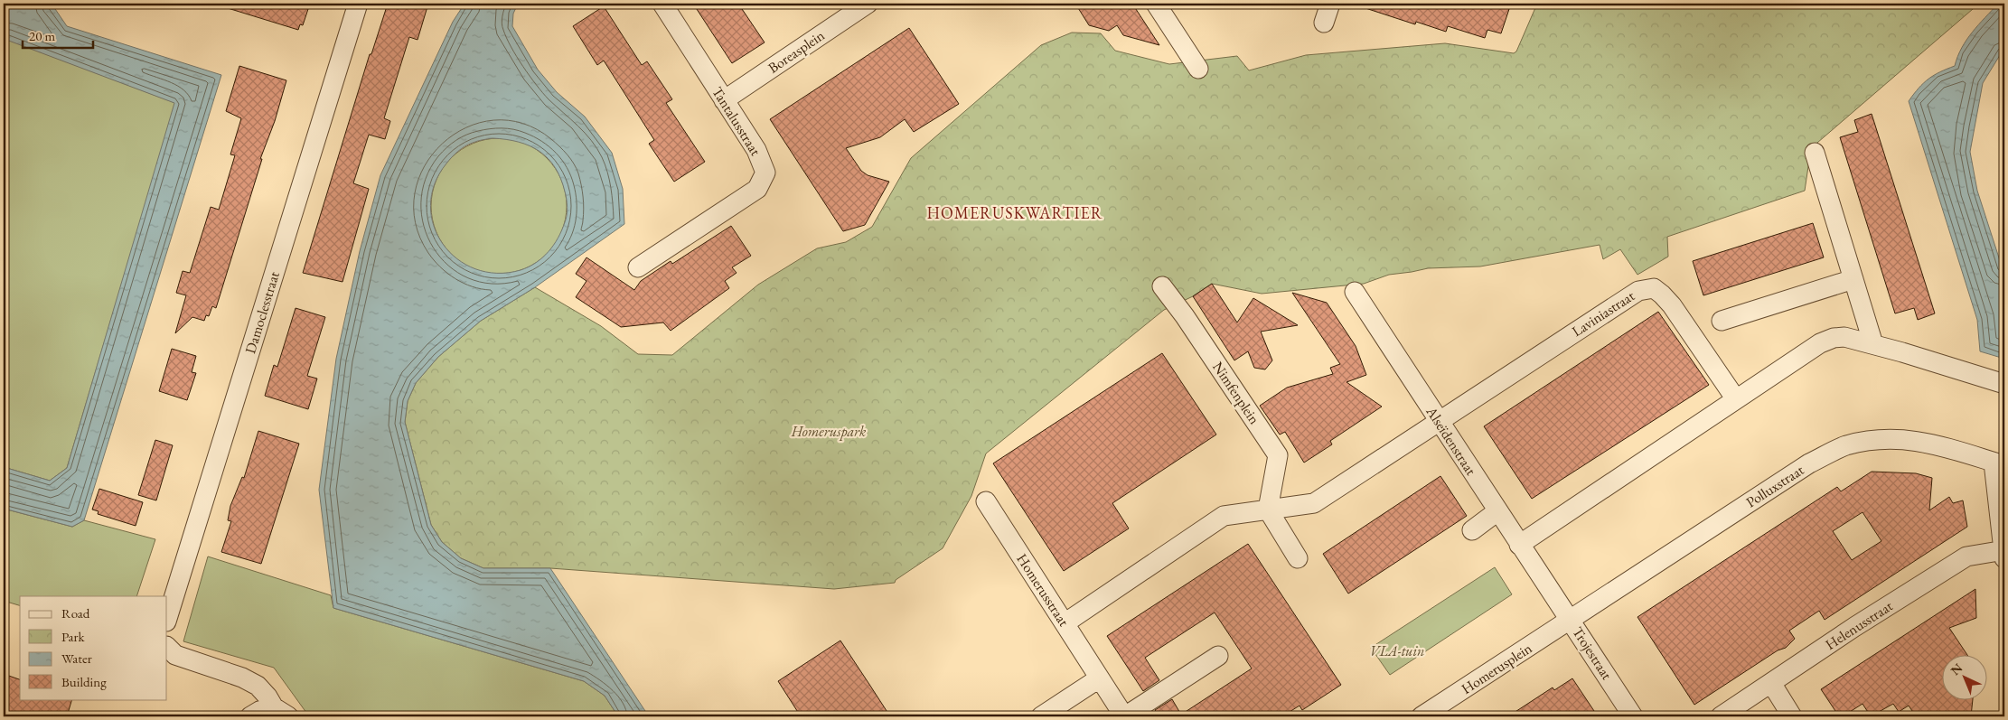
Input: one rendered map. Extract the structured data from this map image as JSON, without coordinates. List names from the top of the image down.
{
  "streets": {
    "street": [
      "Boreasplein",
      "Tantalusstraat",
      "Damoclesstraat",
      "Laviniastraat",
      "Nimfenplein",
      "Alseïdenstraat",
      "Polluxstraat",
      "Homerusstraat",
      "Helenusstraat",
      "Trojestraat",
      "Homerusplein"
    ]
  },
  "crossings": [
    ["Boreasplein", "Tantalusstraat"],
    ["Laviniastraat", "Alseïdenstraat"],
    ["Alseïdenstraat", "Trojestraat"],
    ["Polluxstraat", "Trojestraat"],
    ["Polluxstraat", "Homerusplein"],
    ["Trojestraat", "Homerusplein"]
  ],
  "districts": ["HOMERUSKWARTIER"],
  "parks": ["Homeruspark", "VLA-tuin"],
  "legend": [
    "Road",
    "Park",
    "Water",
    "Building"
  ],
  "scale_bar": "20 m",
  "north": "top left"
}
